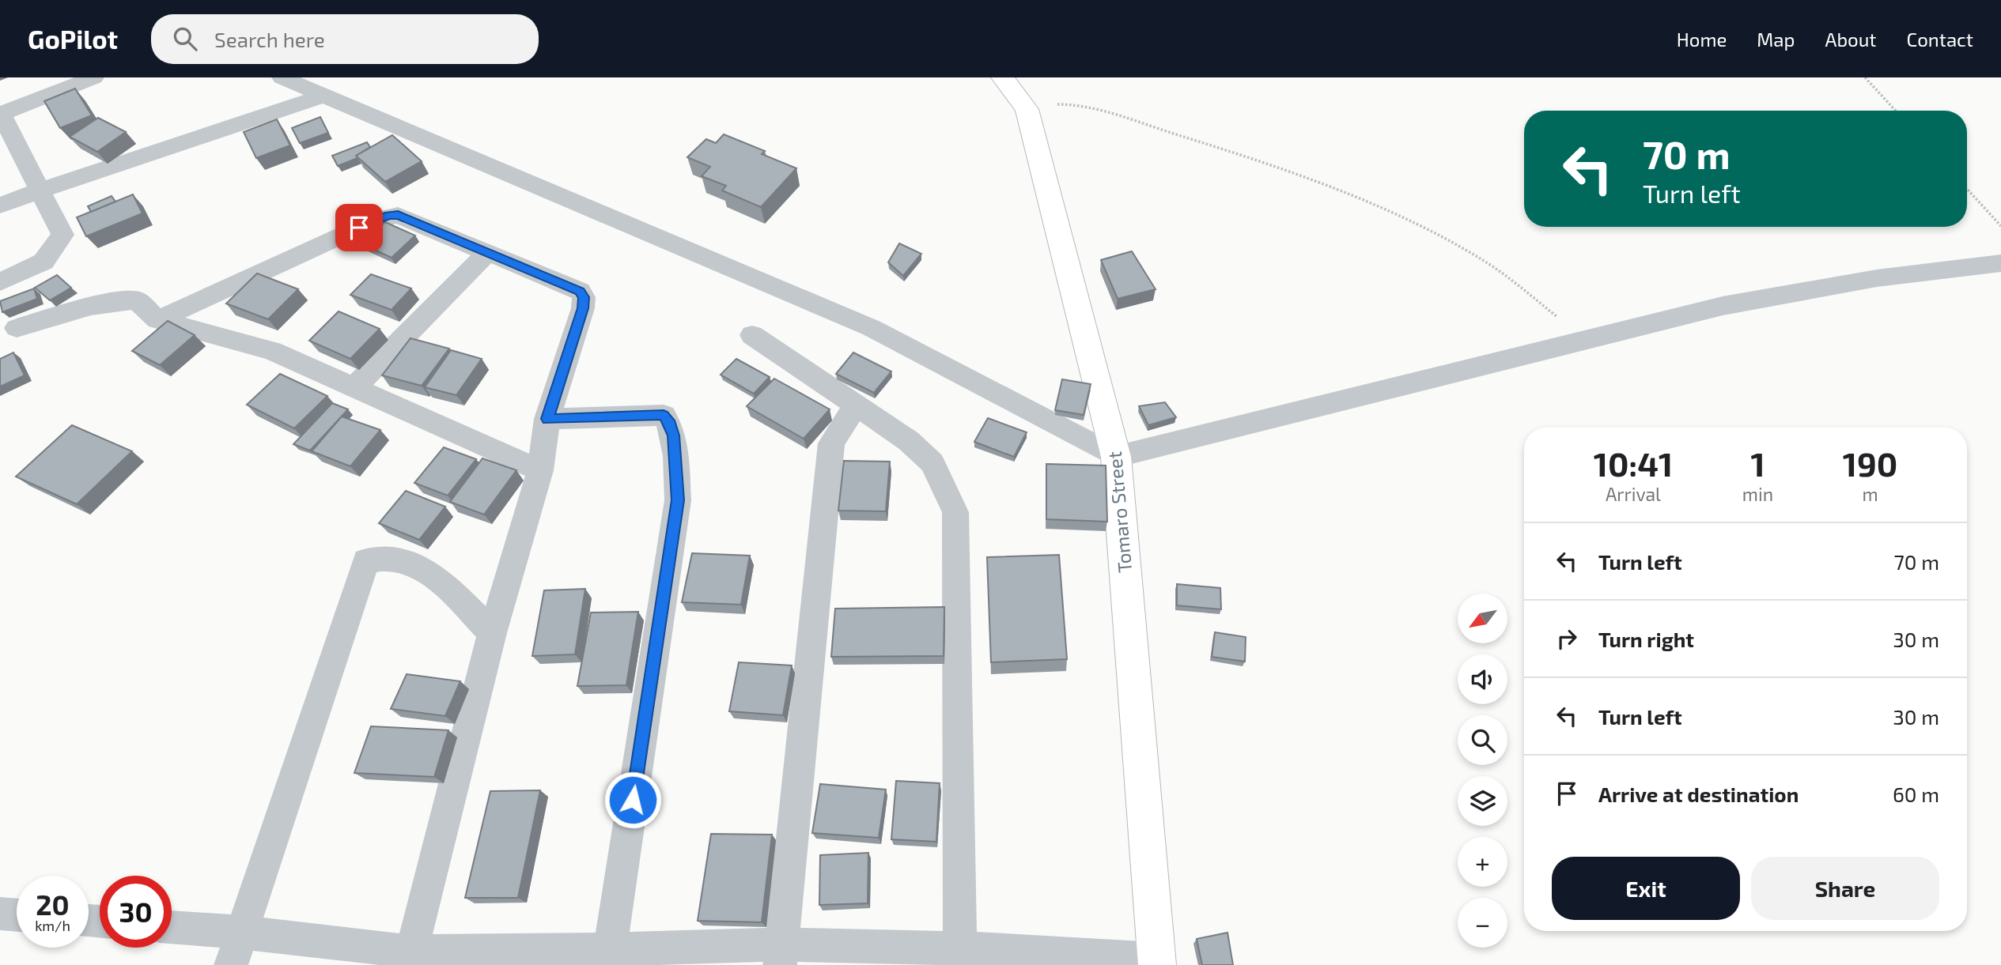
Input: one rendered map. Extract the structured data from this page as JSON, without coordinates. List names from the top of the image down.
{
  "streets": {
    "street": ["Tomaro Street"]
  },
  "north": "bottom left",
  "page": {
    "header": "GoPilot",
    "search": "Search here",
    "nav": [
      "Home",
      "Map",
      "About",
      "Contact"
    ],
    "turn": ["70 m", "Turn left"],
    "eta": [
      "10:41",
      "Arrival",
      "1",
      "min",
      "190",
      "m"
    ],
    "list": [
      {
        "name": "Turn left",
        "value": "70 m"
      },
      {
        "name": "Turn right",
        "value": "30 m"
      },
      {
        "name": "Turn left",
        "value": "30 m"
      },
      {
        "name": "Arrive at destination",
        "value": "60 m"
      }
    ],
    "map_buttons": ["+", "−"],
    "buttons": ["Exit", "Share"],
    "speed": "20 km/h",
    "limit": "30"
  }
}
